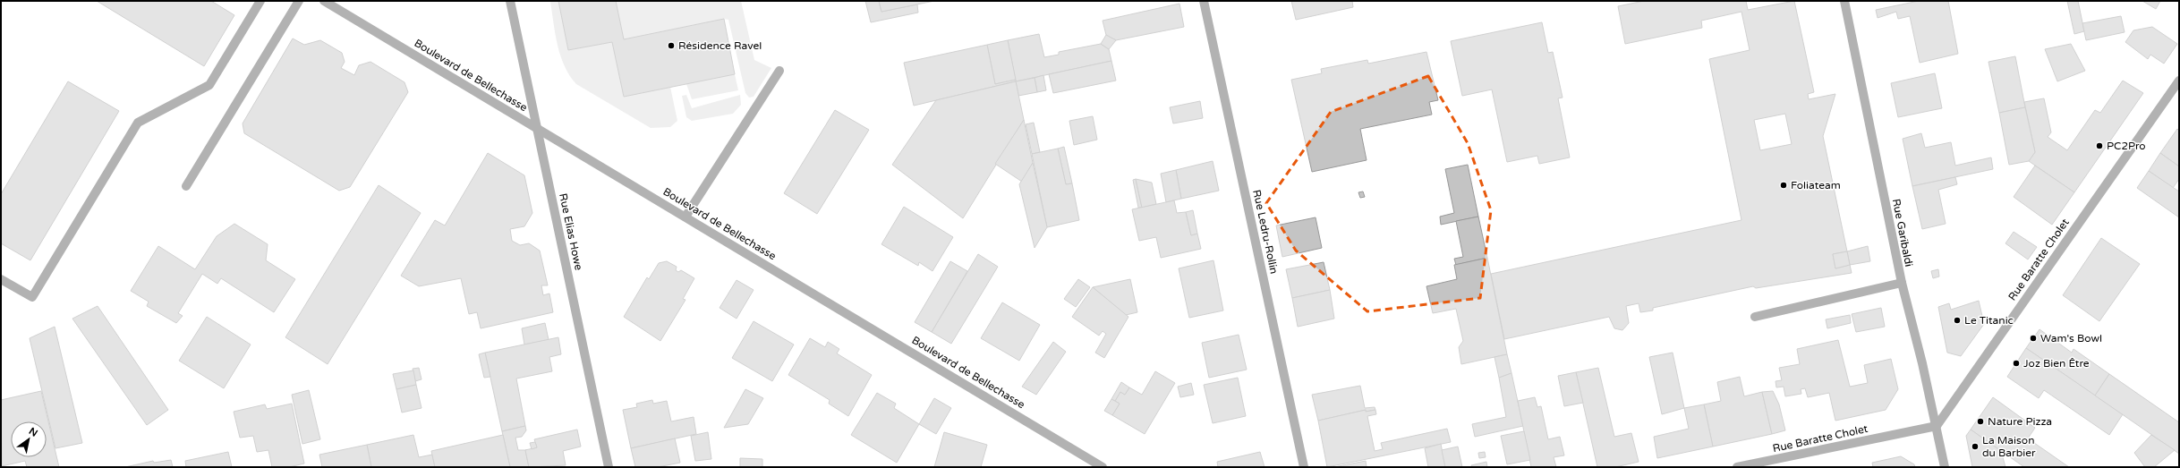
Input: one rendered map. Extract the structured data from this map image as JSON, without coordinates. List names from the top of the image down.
{
  "streets": {
    "street": [
      "Boulevard de Bellechasse",
      "Rue Elias Howe",
      "Rue Ledru-Rollin",
      "Rue Garibaldi",
      "Rue Baratte Cholet"
    ]
  },
  "crossings": [
    ["Boulevard de Bellechasse", "Rue Elias Howe"],
    ["Rue Garibaldi", "Rue Baratte Cholet"]
  ],
  "places": [
    "Résidence Ravel",
    "PC2Pro",
    "Foliateam",
    "Le Titanic",
    "Wam's Bowl",
    "Joz Bien Être",
    "Nature Pizza",
    "La Maison du Barbier"
  ],
  "north": "top right"
}
